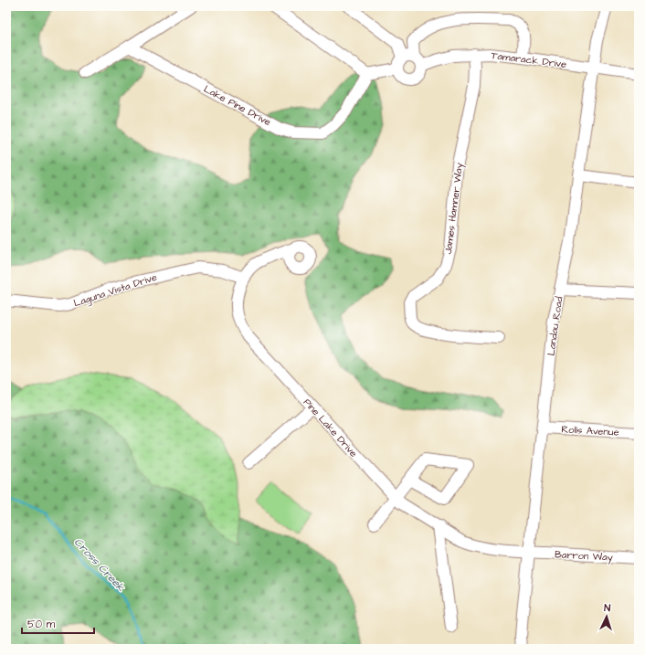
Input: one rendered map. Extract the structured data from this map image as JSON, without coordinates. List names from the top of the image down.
{
  "streets": {
    "street": [
      "Tamarack Drive",
      "Lake Pine Drive",
      "James Hamner Way",
      "Laguna Vista Drive",
      "Landau Road",
      "Pine Lake Drive",
      "Rolls Avenue",
      "Barron Way"
    ]
  },
  "crossings": [
    ["Tamarack Drive", "James Hamner Way"],
    ["Tamarack Drive", "Landau Road"],
    ["Laguna Vista Drive", "Pine Lake Drive"],
    ["Landau Road", "Pine Lake Drive"],
    ["Landau Road", "Rolls Avenue"],
    ["Landau Road", "Barron Way"],
    ["Pine Lake Drive", "Barron Way"]
  ],
  "water": ["Cross Creek"],
  "scale_bar": "50 m",
  "north": "top"
}
